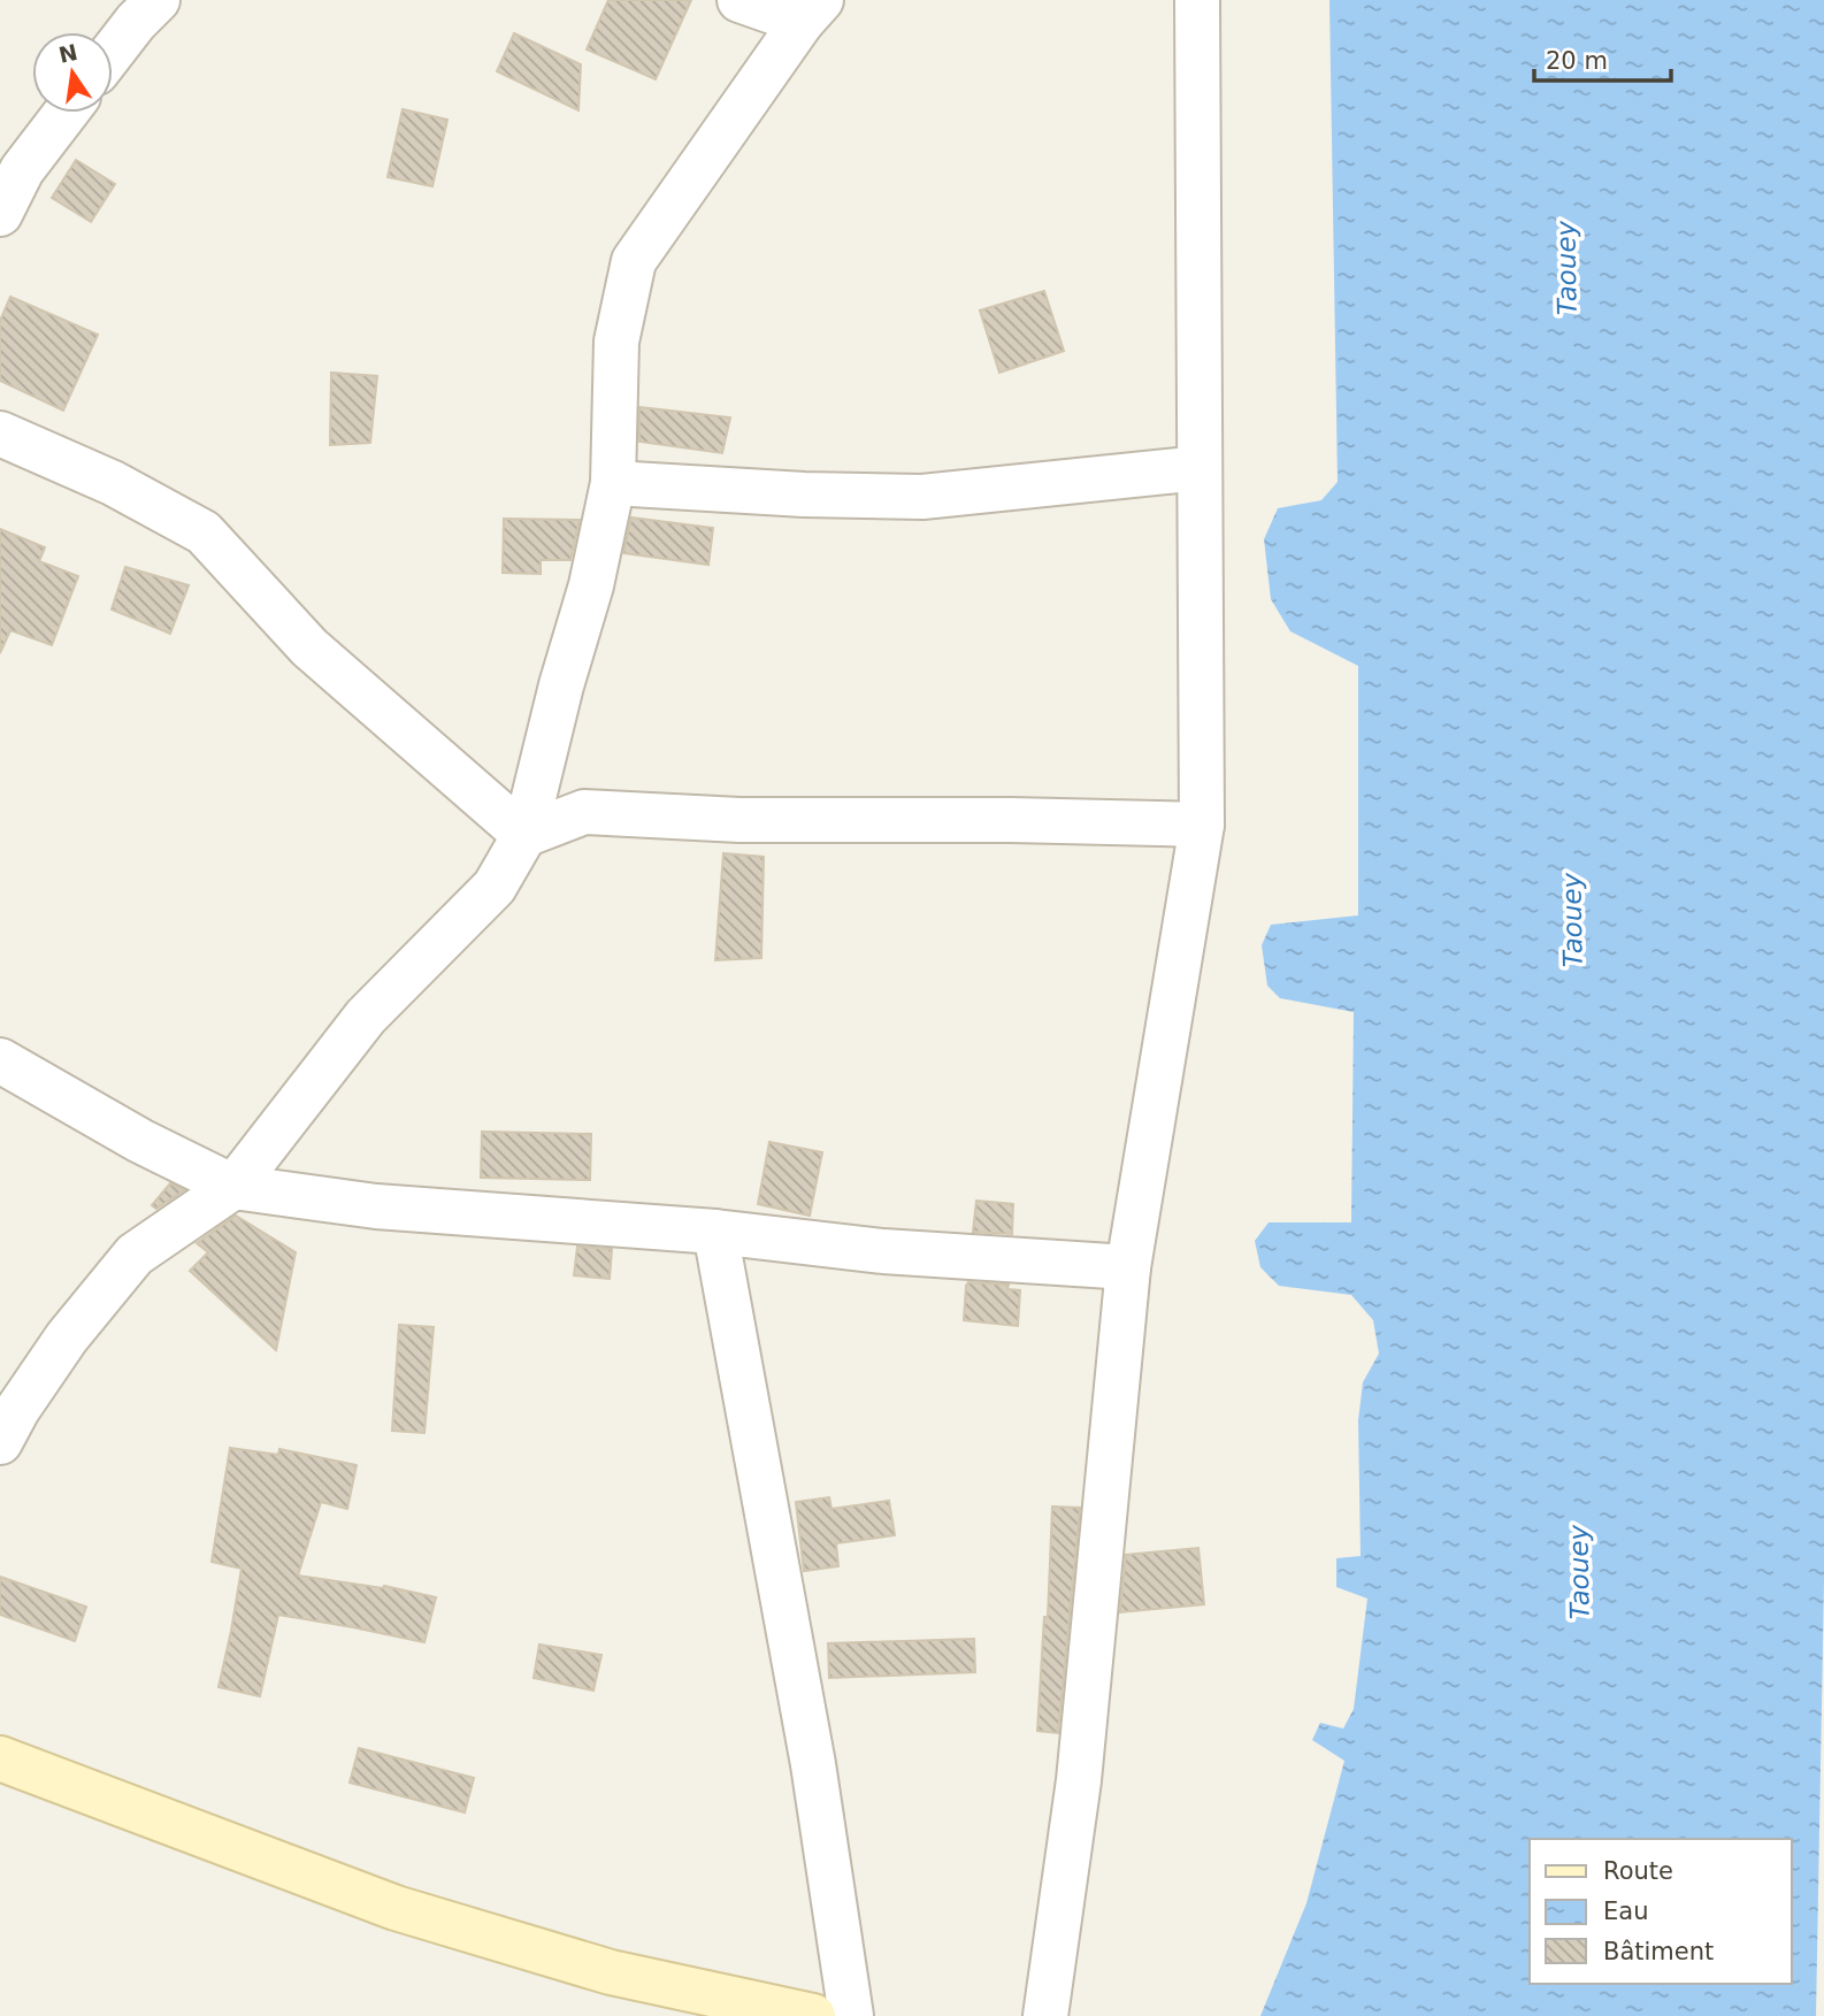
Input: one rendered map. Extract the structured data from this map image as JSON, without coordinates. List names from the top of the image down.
{
  "water": ["Taouey"],
  "legend": ["Route", "Eau", "Bâtiment"],
  "scale_bar": "20 m",
  "north": "top"
}
